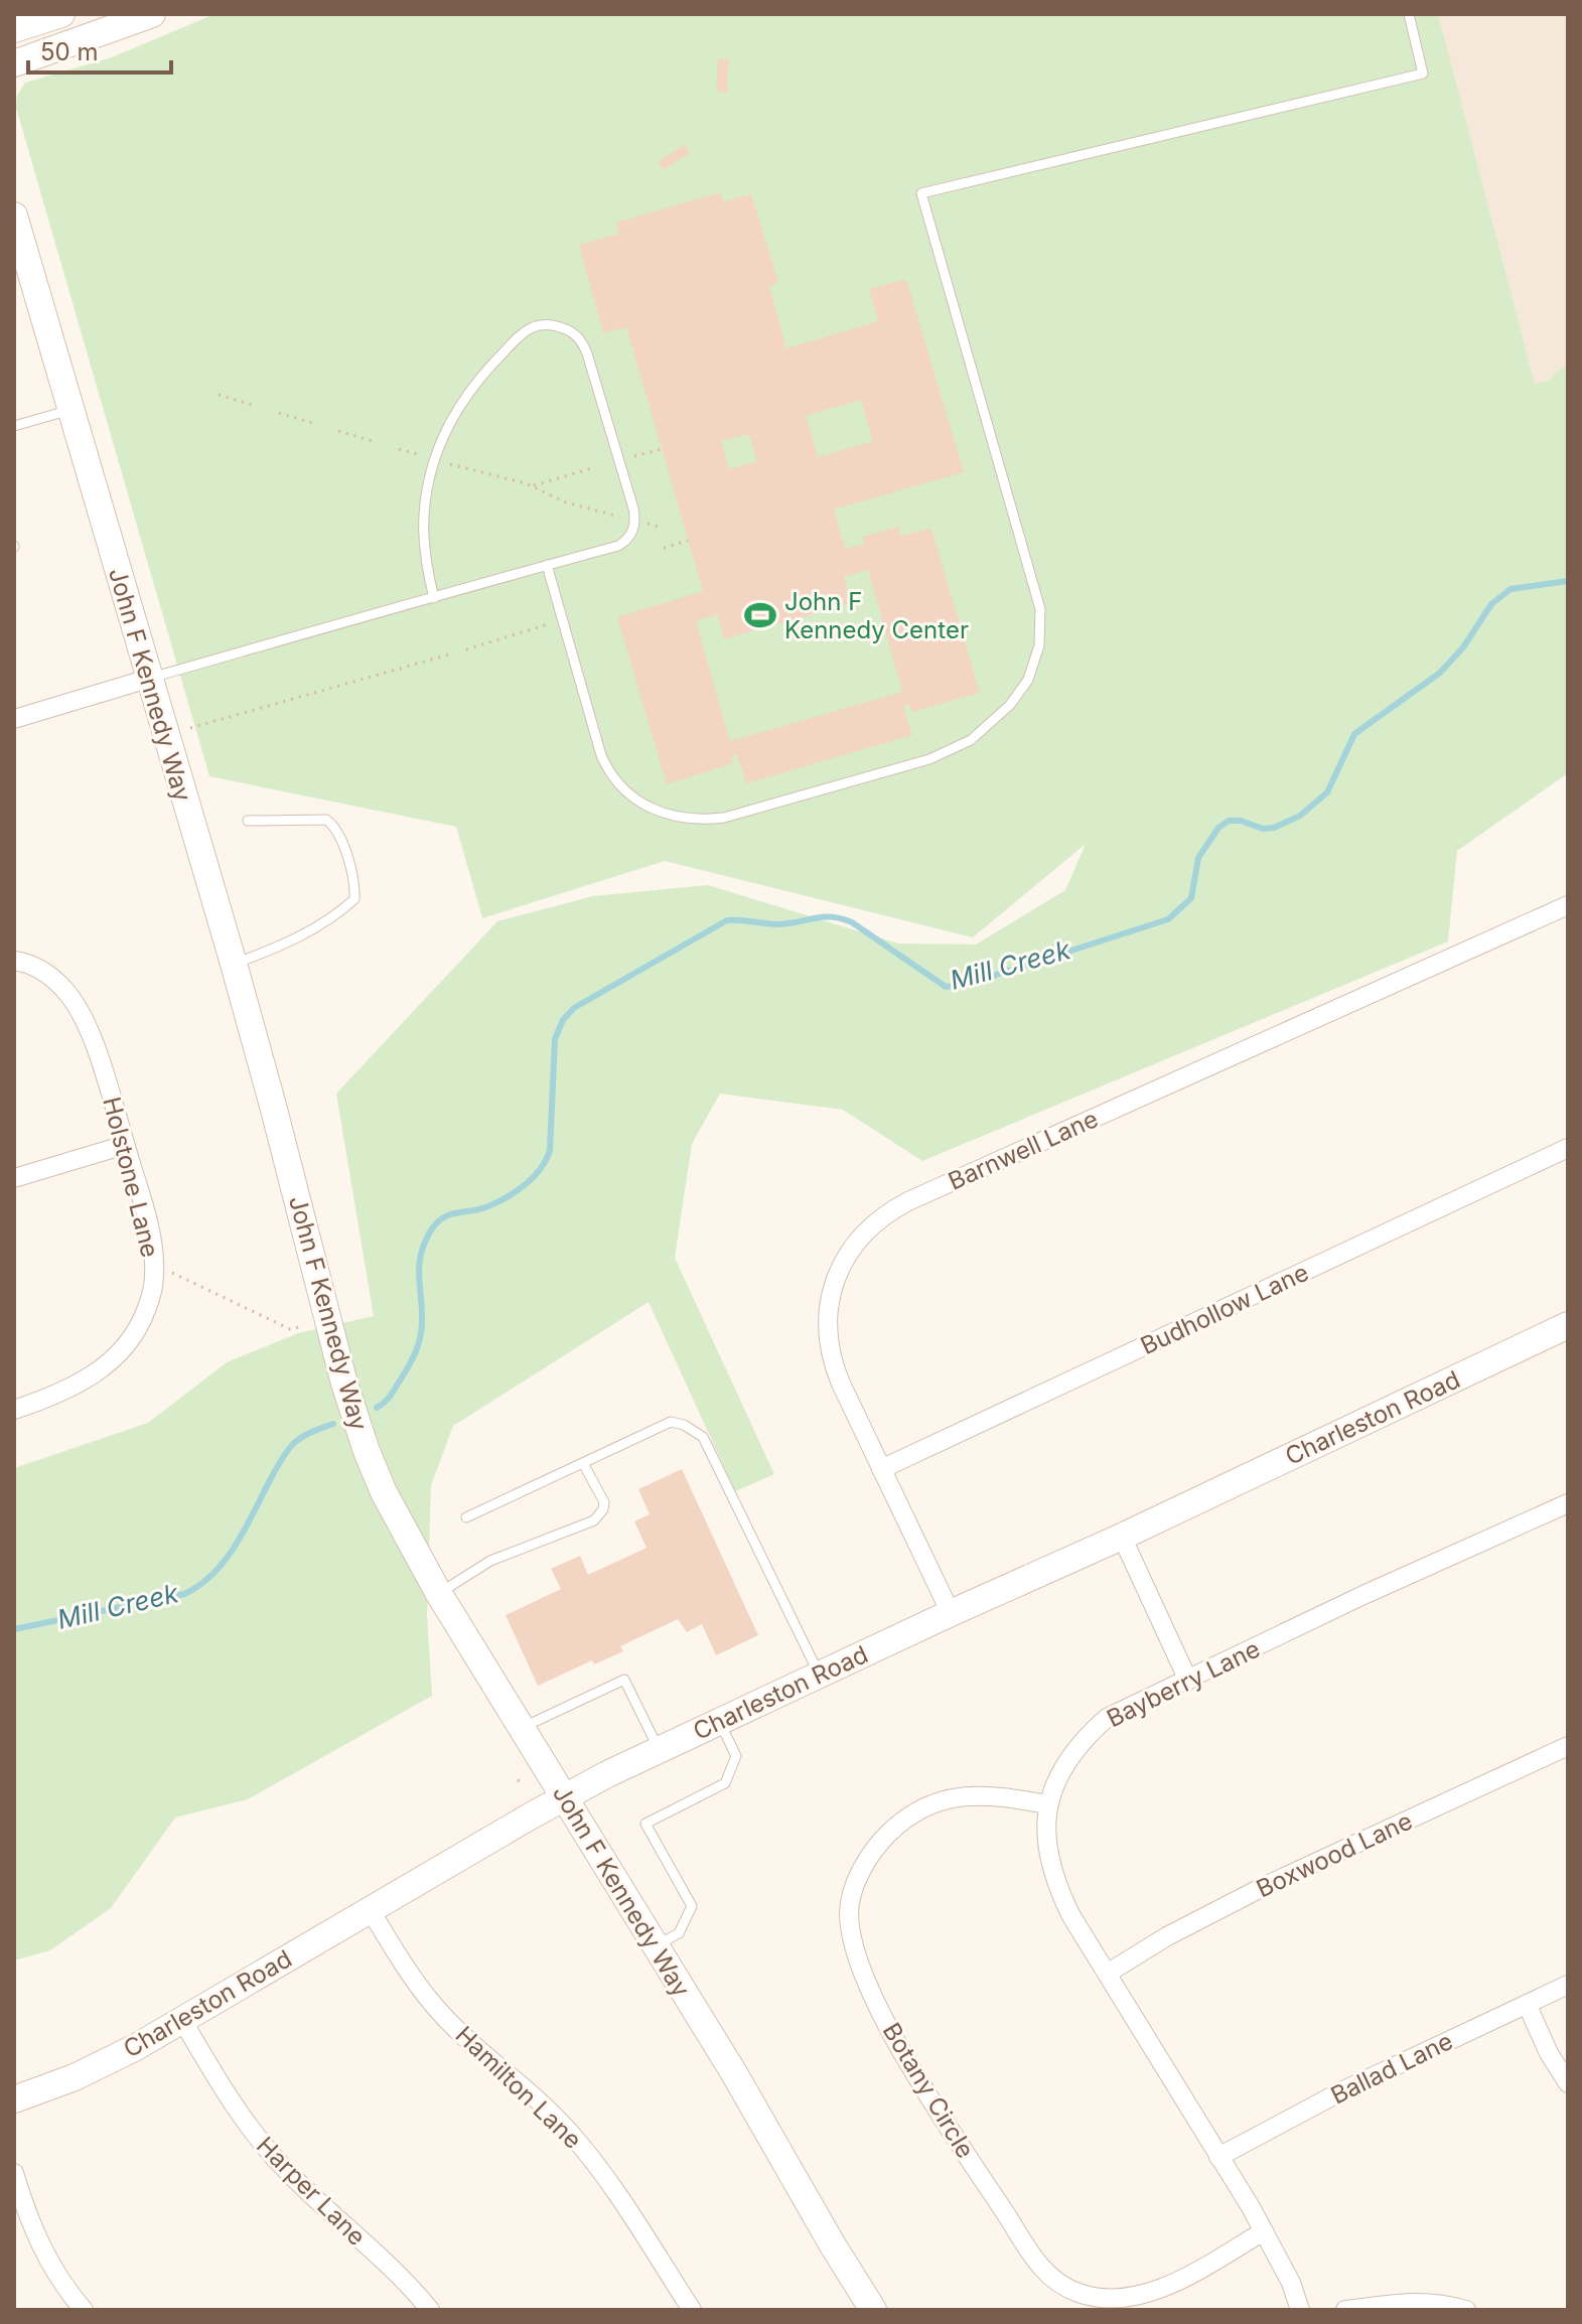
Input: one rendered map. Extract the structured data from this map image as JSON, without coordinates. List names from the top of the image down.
{
  "streets": {
    "street": [
      "John F Kennedy Way",
      "Barnwell Lane",
      "Holstone Lane",
      "Budhollow Lane",
      "Charleston Road",
      "Bayberry Lane",
      "Boxwood Lane",
      "Ballad Lane",
      "Hamilton Lane",
      "Botany Circle",
      "Harper Lane"
    ]
  },
  "crossings": [
    ["John F Kennedy Way", "Charleston Road"],
    ["Barnwell Lane", "Budhollow Lane"],
    ["Barnwell Lane", "Charleston Road"],
    ["Charleston Road", "Hamilton Lane"],
    ["Charleston Road", "Harper Lane"],
    ["Bayberry Lane", "Boxwood Lane"],
    ["Bayberry Lane", "Ballad Lane"],
    ["Bayberry Lane", "Botany Circle"]
  ],
  "water": ["Mill Creek"],
  "places": {
    "sports": ["John F Kennedy Center"]
  },
  "scale_bar": "50 m"
}
